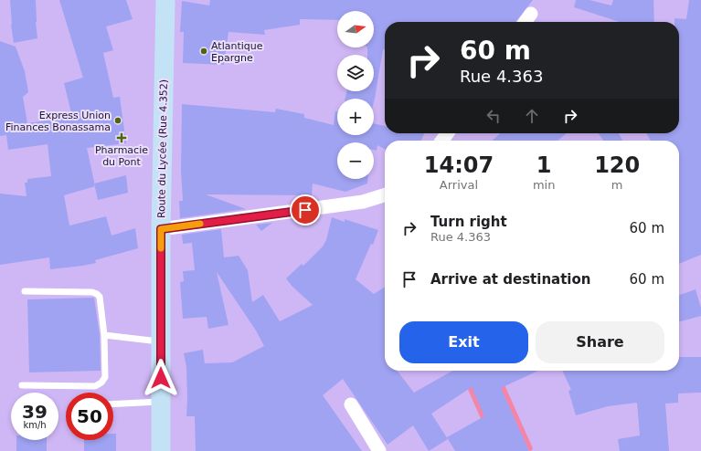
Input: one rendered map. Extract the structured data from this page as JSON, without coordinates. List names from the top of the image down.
{
  "streets": {
    "main road": ["Route du Lycée (Rue 4.352)"]
  },
  "places": {
    "other": ["Atlantique Epargne", "Express Union Finances Bonassama"],
    "health": ["Pharmacie du Pont"]
  },
  "north": "right",
  "page": {
    "map_buttons": ["+", "−"],
    "turn": ["60 m", "Rue 4.363"],
    "eta": [
      "14:07",
      "Arrival",
      "1",
      "min",
      "120",
      "m"
    ],
    "list": [
      {
        "name": "Turn right",
        "note": "Rue 4.363",
        "value": "60 m"
      },
      {
        "name": "Arrive at destination",
        "value": "60 m"
      }
    ],
    "buttons": ["Exit", "Share"],
    "speed": "39 km/h",
    "limit": "50"
  }
}
